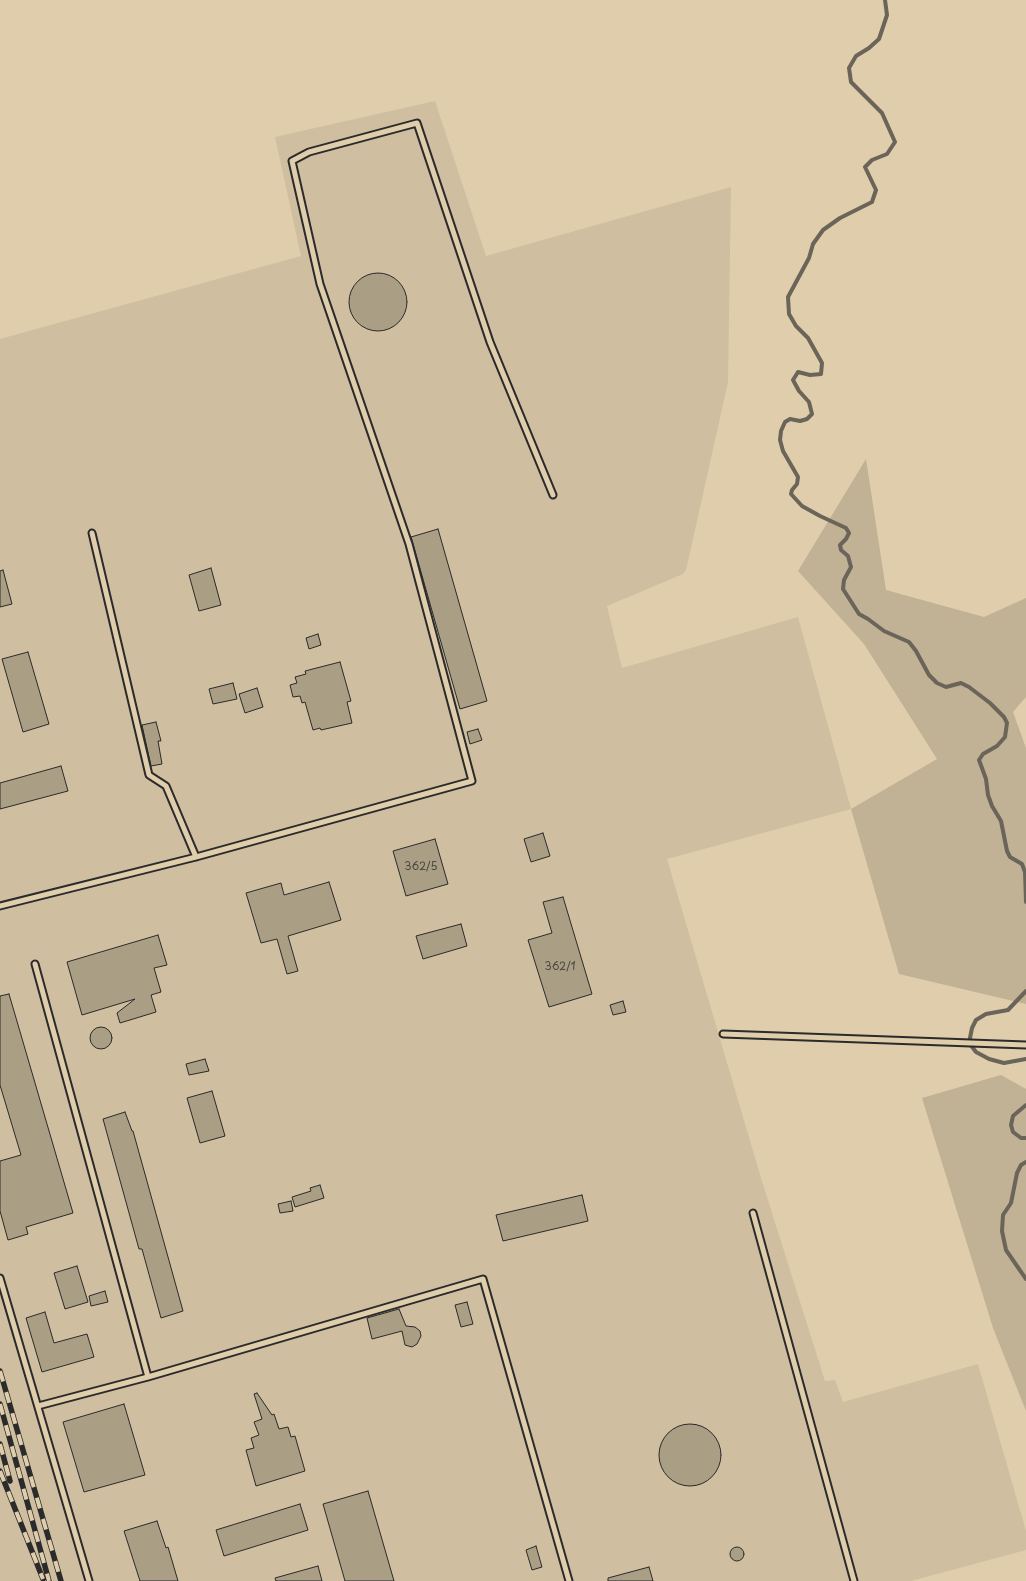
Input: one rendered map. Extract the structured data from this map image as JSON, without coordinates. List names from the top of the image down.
{
  "house_numbers": ["362/5", "362/1"]
}
